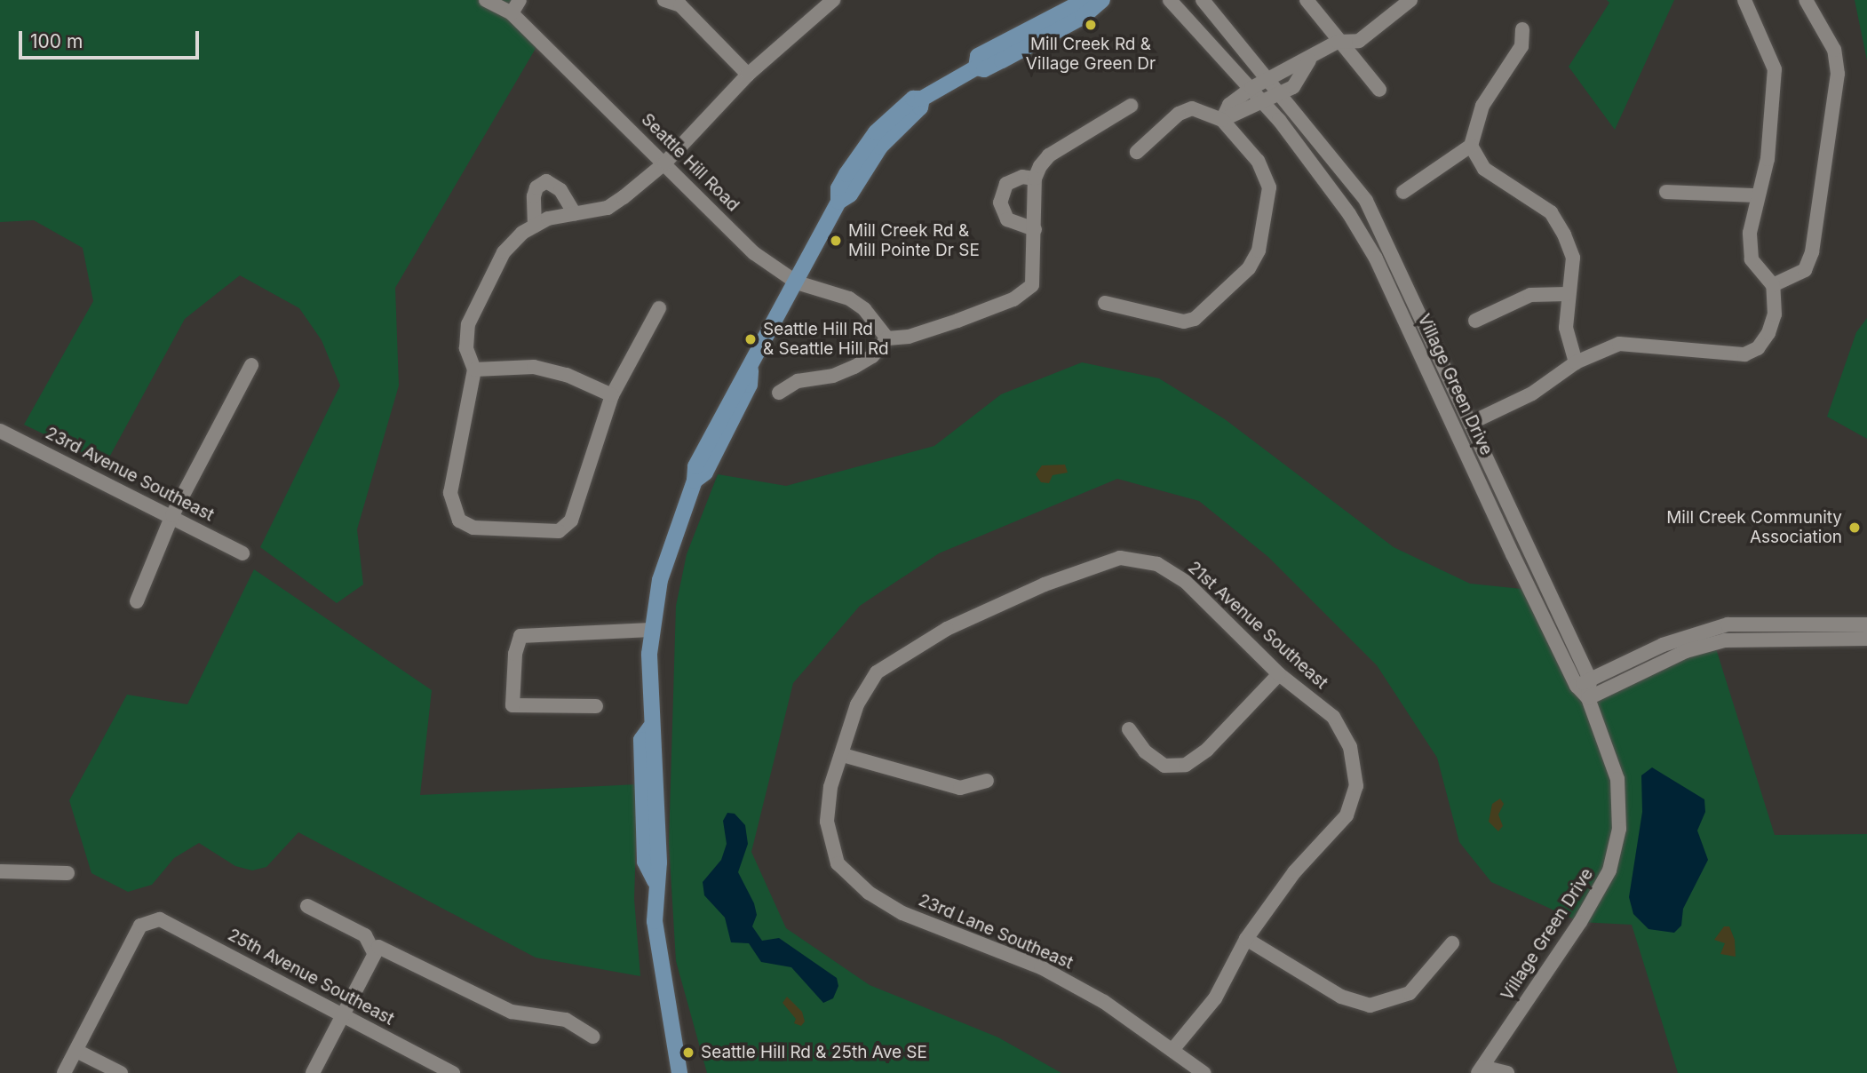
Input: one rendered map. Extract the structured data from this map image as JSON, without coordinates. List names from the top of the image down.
{
  "streets": {
    "street": [
      "Seattle Hill Road",
      "Village Green Drive",
      "23rd Avenue Southeast",
      "21st Avenue Southeast",
      "23rd Lane Southeast",
      "25th Avenue Southeast"
    ]
  },
  "crossings": [
    ["21st Avenue Southeast", "23rd Lane Southeast"]
  ],
  "places": [
    "Mill Creek Rd & Village Green Dr",
    "Mill Creek Rd & Mill Pointe Dr SE",
    "Seattle Hill Rd & Seattle Hill Rd",
    "Mill Creek Community Association",
    "Seattle Hill Rd & 25th Ave SE"
  ],
  "scale_bar": "100 m"
}
